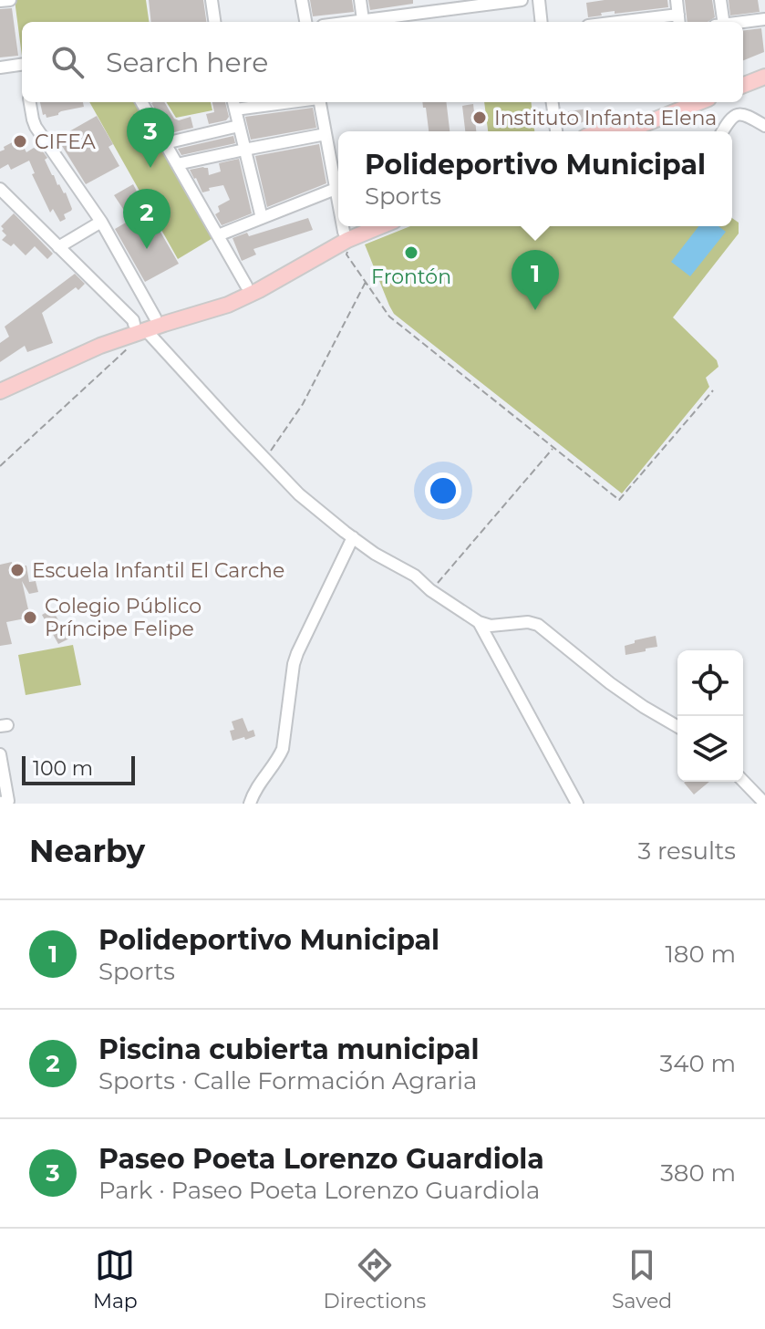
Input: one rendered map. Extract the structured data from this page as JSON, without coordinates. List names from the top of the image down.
{
  "places": [
    "Instituto Infanta Elena",
    "CIFEA",
    "Frontón",
    "Escuela Infantil El Carche",
    "Colegio Público Príncipe Felipe"
  ],
  "scale_bar": "100 m",
  "page": {
    "search": "Search here",
    "pins": ["3", "2", "1"],
    "popup": ["Polideportivo Municipal", "Sports"],
    "scale": "100 m",
    "heading": ["Nearby", "3 results"],
    "list": [
      {
        "mark": "1",
        "name": "Polideportivo Municipal",
        "note": "Sports",
        "value": "180 m"
      },
      {
        "mark": "2",
        "name": "Piscina cubierta municipal",
        "note": "Sports · Calle Formación Agraria",
        "value": "340 m"
      },
      {
        "mark": "3",
        "name": "Paseo Poeta Lorenzo Guardiola",
        "note": "Park · Paseo Poeta Lorenzo Guardiola",
        "value": "380 m"
      }
    ],
    "nav": ["Map", "Directions", "Saved"]
  }
}
